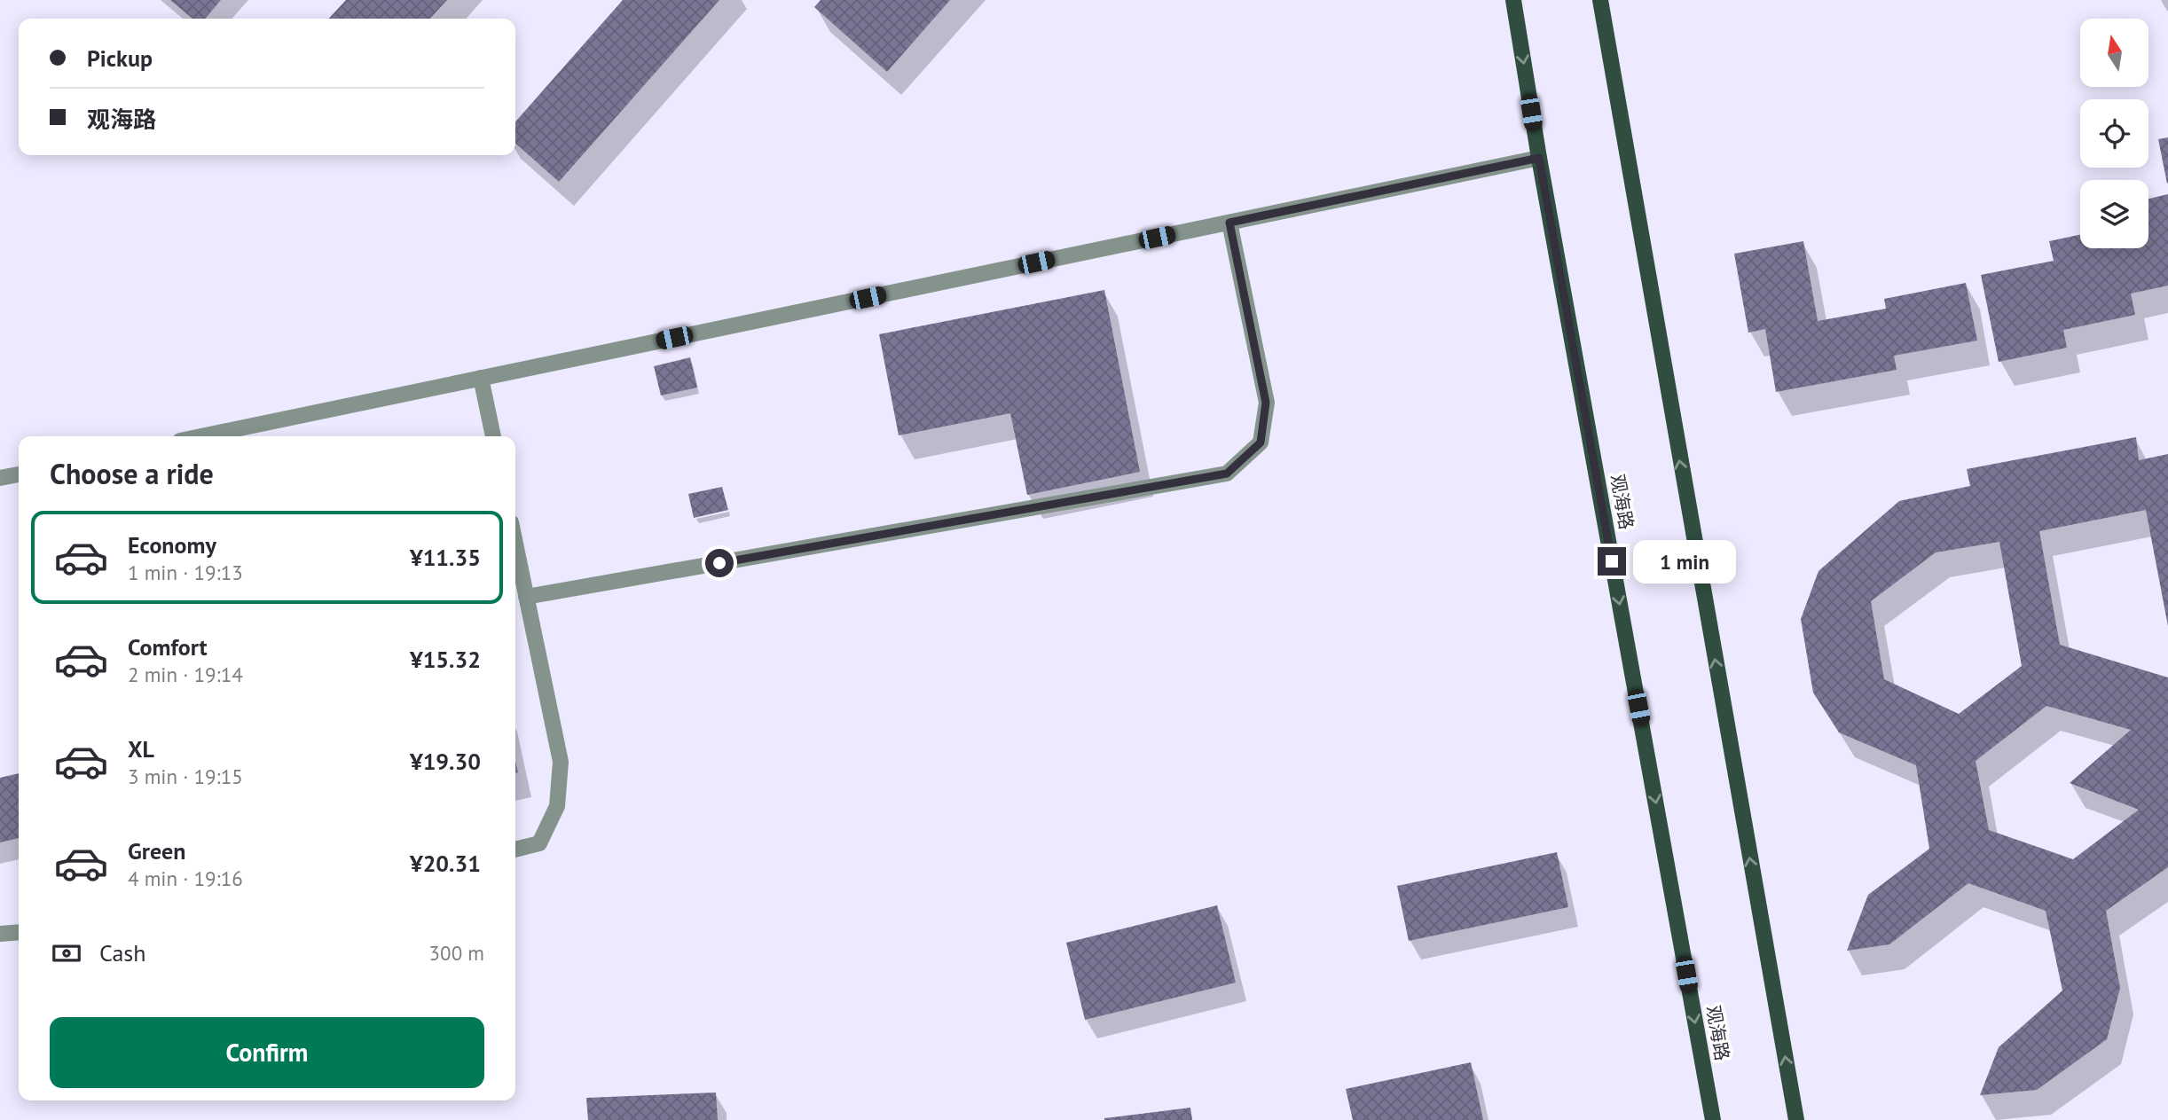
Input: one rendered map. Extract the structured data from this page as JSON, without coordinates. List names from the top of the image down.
{
  "streets": {
    "main road": ["观海路"]
  },
  "north": "top",
  "page": {
    "banner": ["Pickup", "观海路"],
    "heading": "Choose a ride",
    "list": [
      {
        "name": "Economy",
        "note": "1 min · 19:13",
        "value": "¥11.35"
      },
      {
        "name": "Comfort",
        "note": "2 min · 19:14",
        "value": "¥15.32"
      },
      {
        "name": "XL",
        "note": "3 min · 19:15",
        "value": "¥19.30"
      },
      {
        "name": "Green",
        "note": "4 min · 19:16",
        "value": "¥20.31"
      }
    ],
    "bubble": "1 min",
    "pay": ["Cash", "300 m"],
    "buttons": "Confirm"
  }
}
